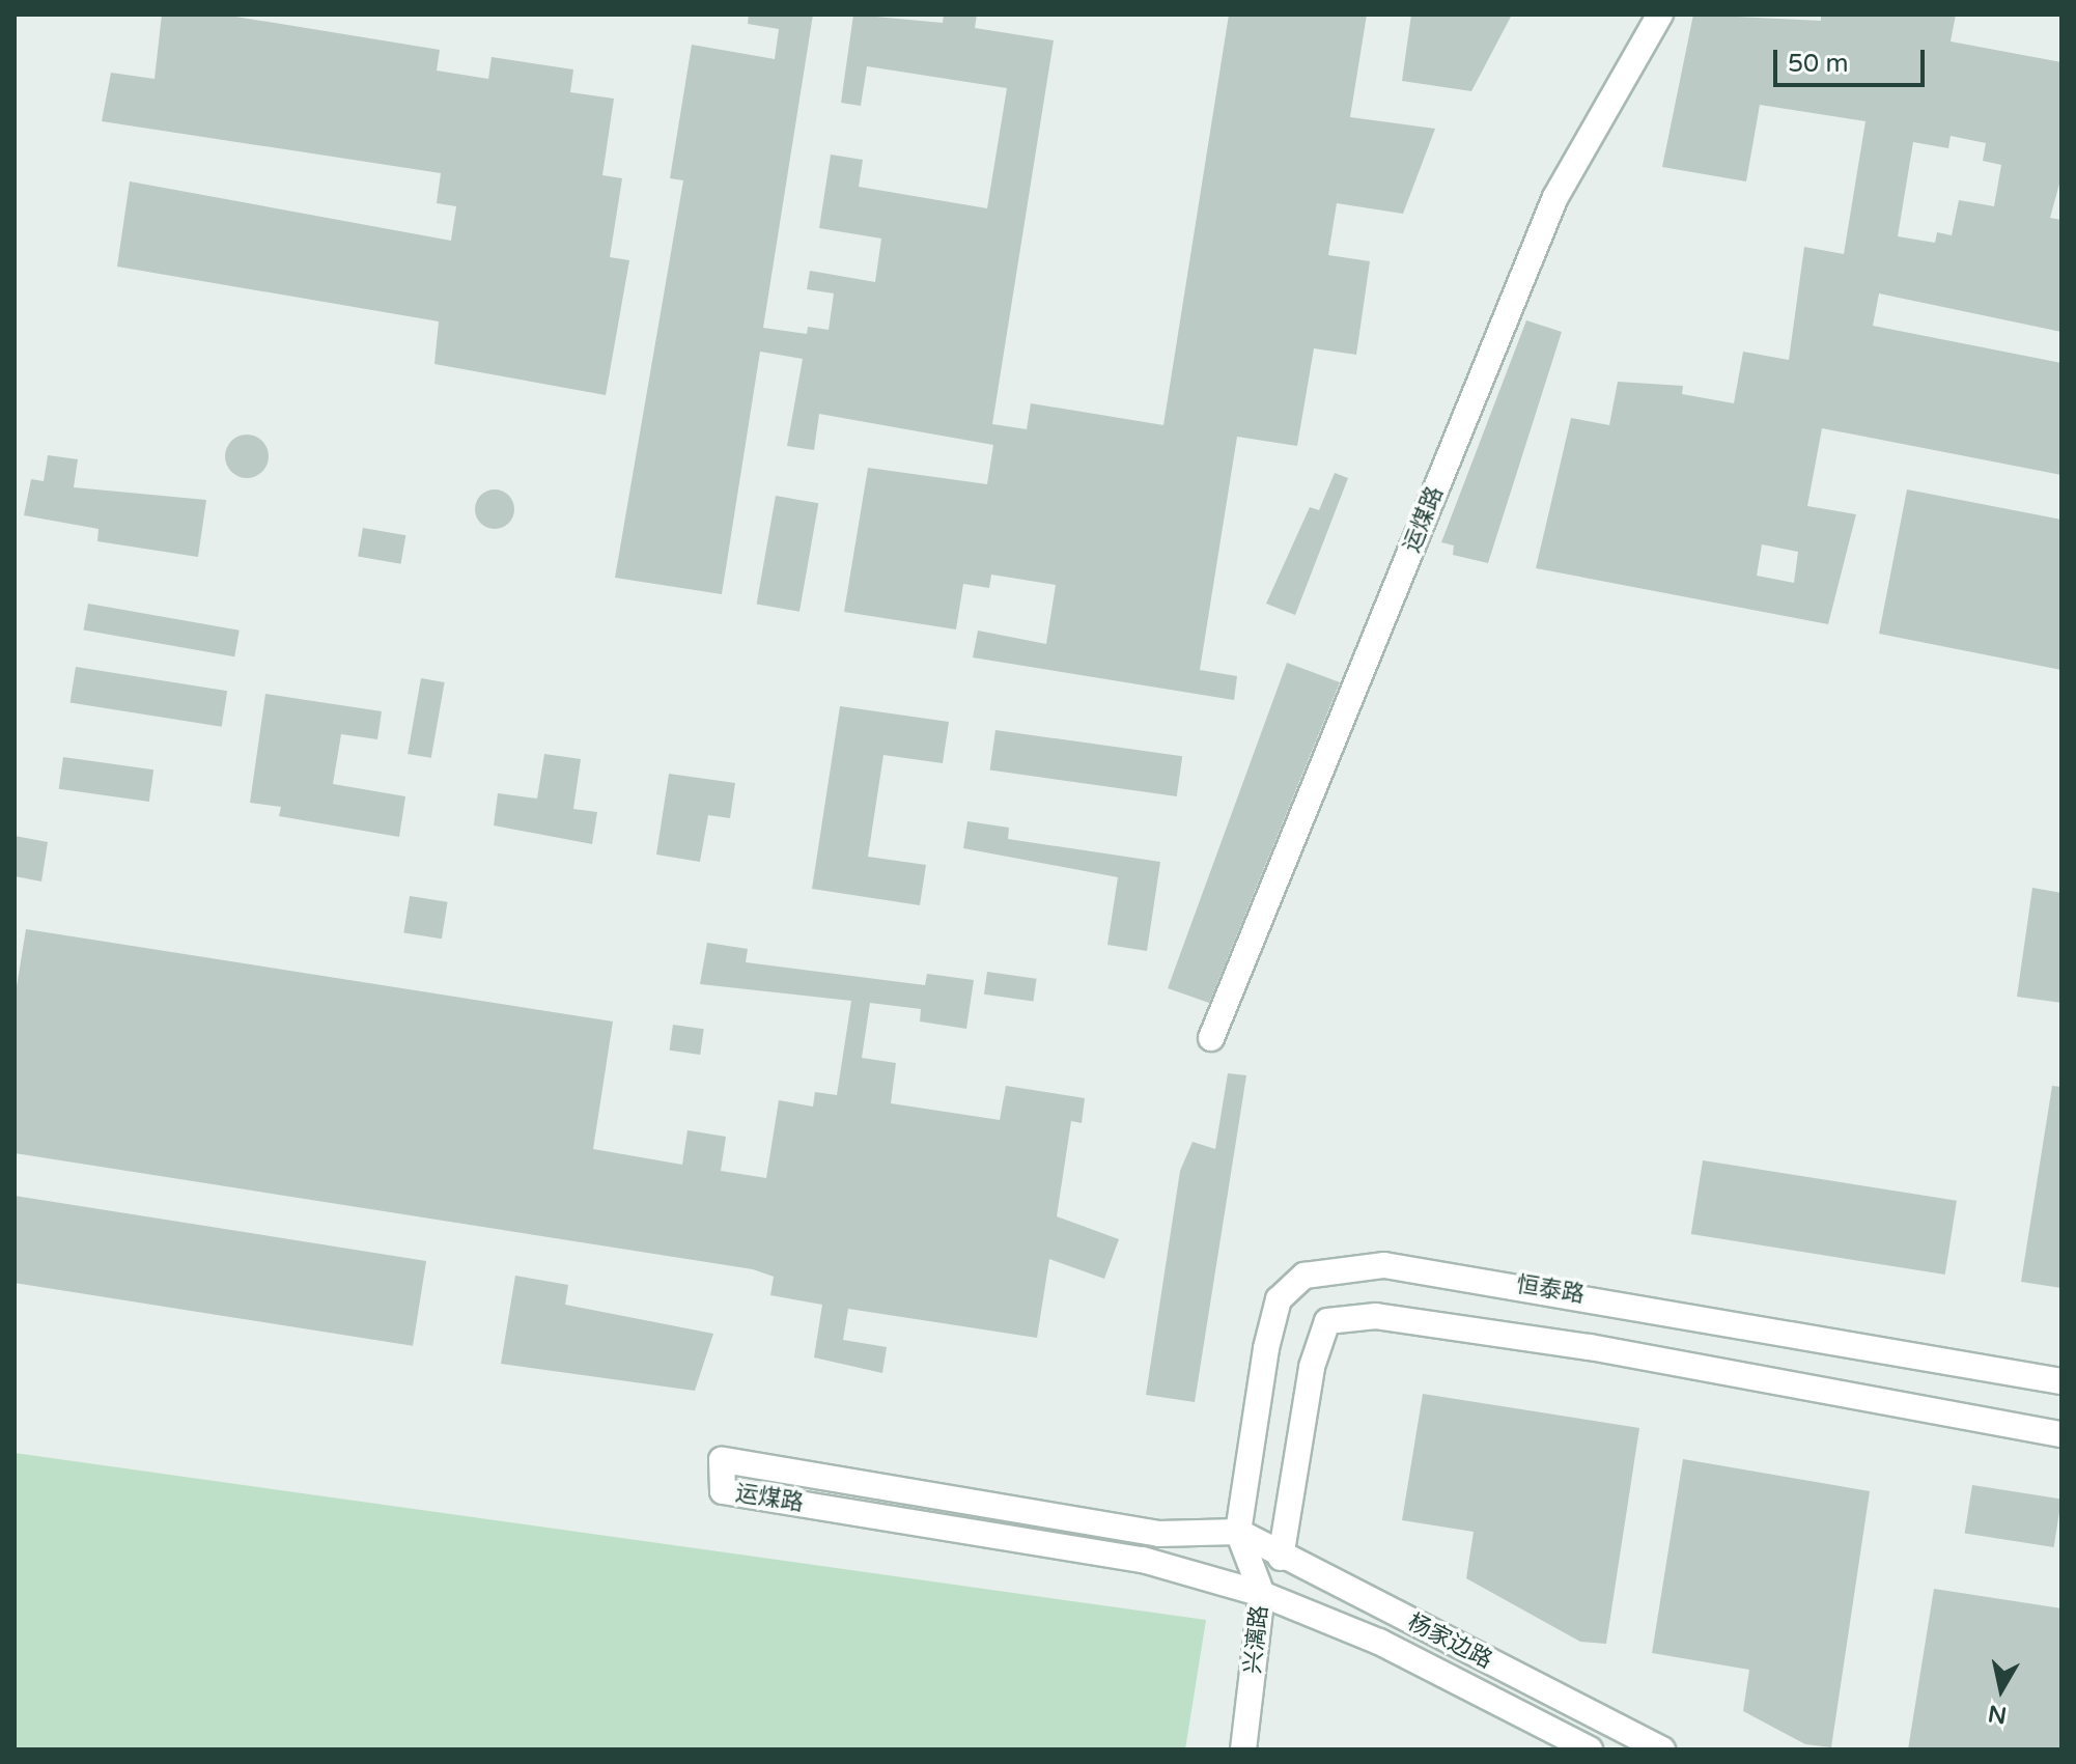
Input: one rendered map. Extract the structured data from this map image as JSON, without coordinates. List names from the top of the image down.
{
  "streets": {
    "street": [
      "运煤路",
      "恒泰路",
      "兴漓路",
      "杨家边路"
    ]
  },
  "crossings": [
    ["运煤路", "恒泰路"],
    ["运煤路", "兴漓路"],
    ["运煤路", "杨家边路"],
    ["恒泰路", "兴漓路"],
    ["恒泰路", "杨家边路"],
    ["兴漓路", "杨家边路"]
  ],
  "scale_bar": "50 m",
  "north": "bottom"
}
